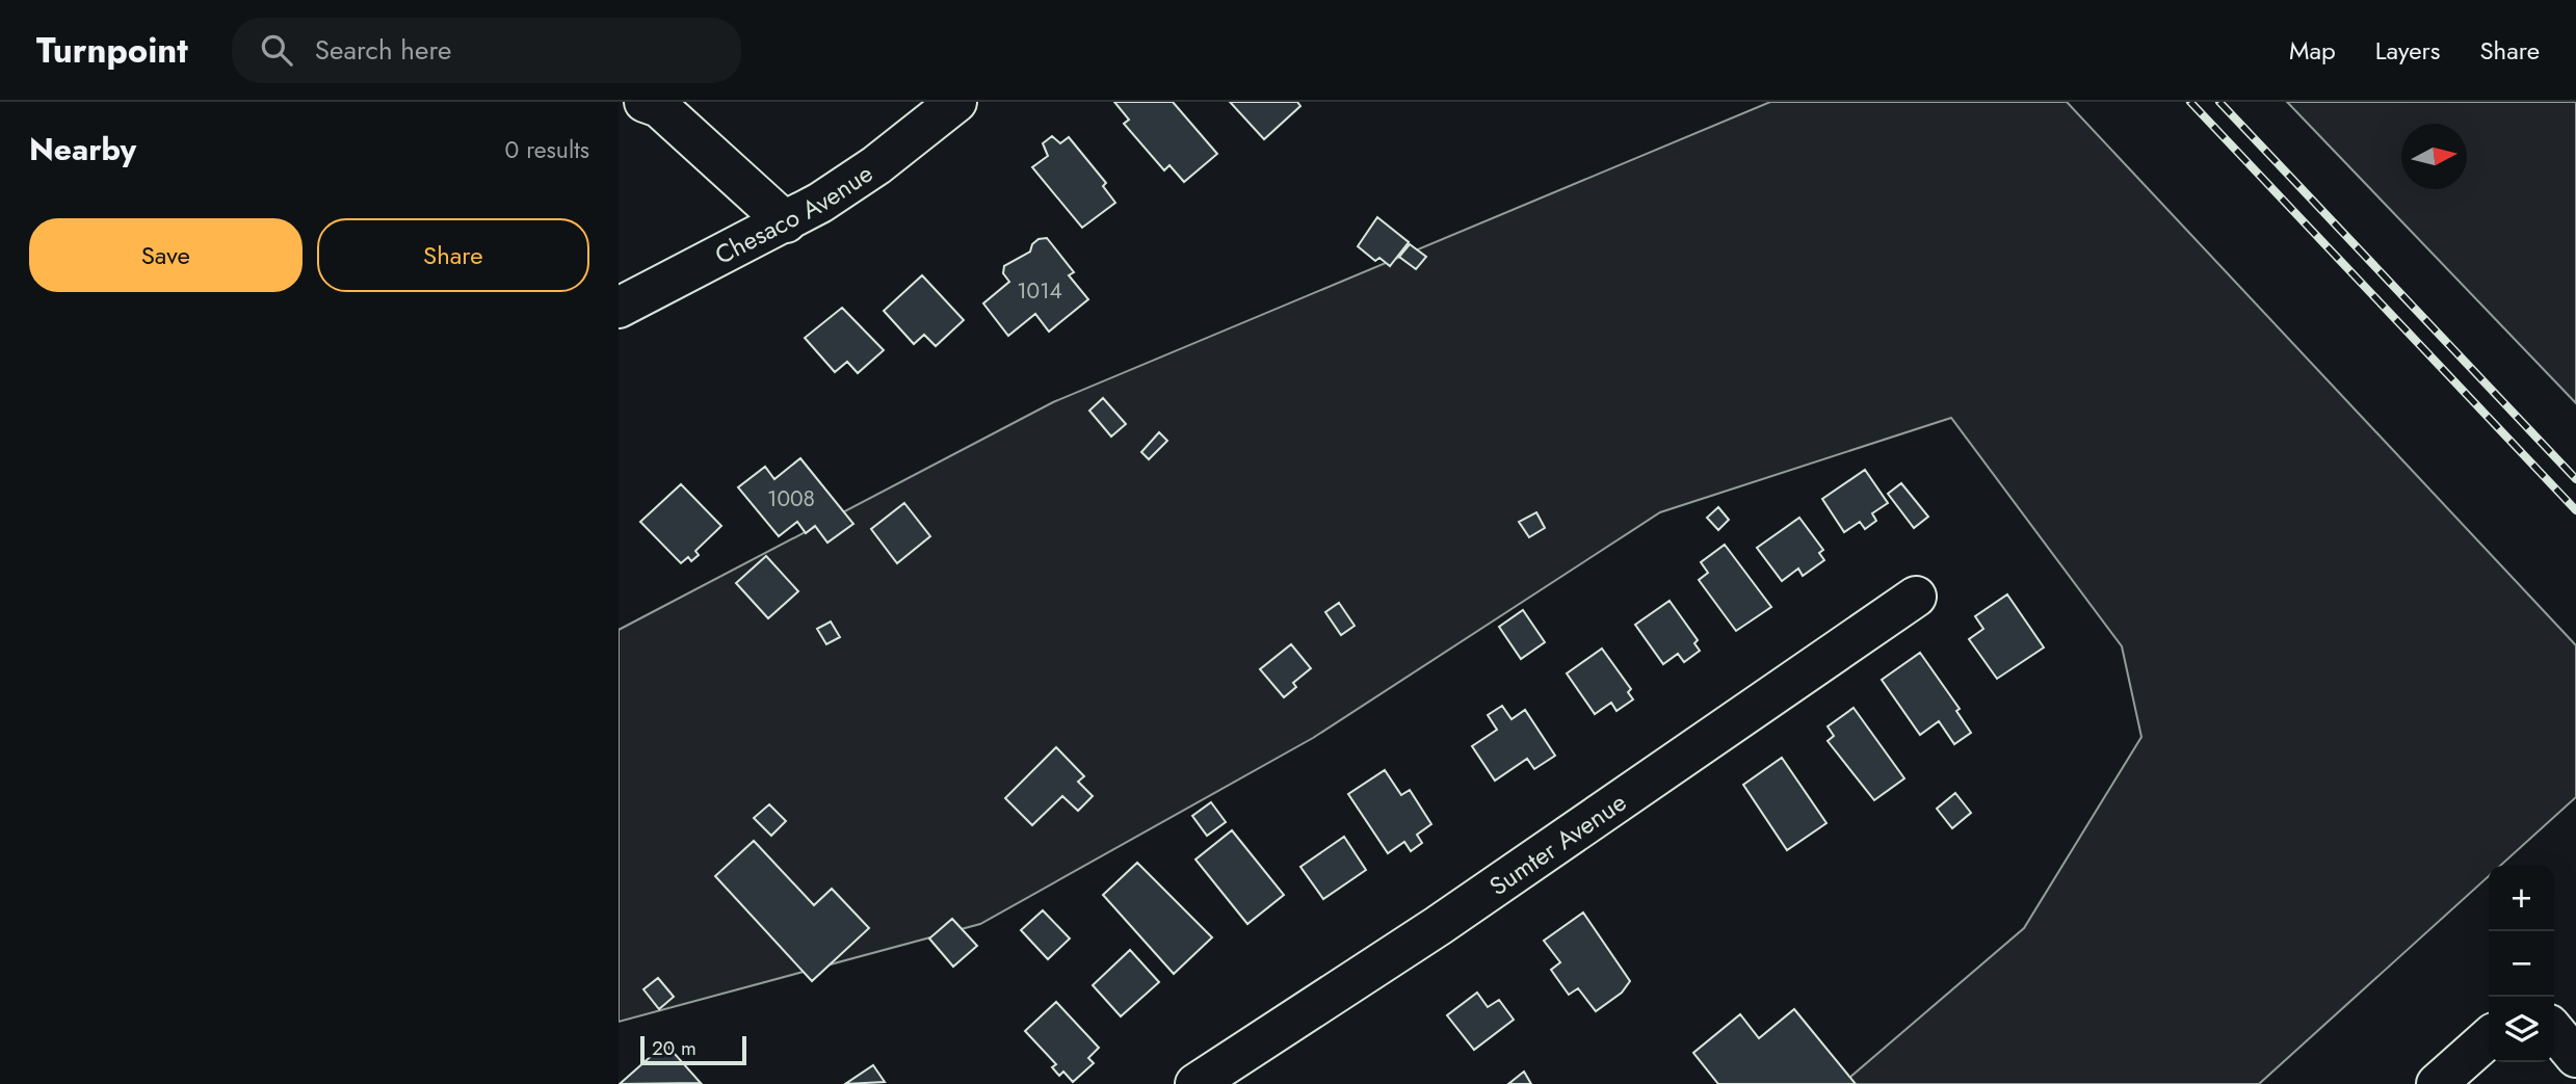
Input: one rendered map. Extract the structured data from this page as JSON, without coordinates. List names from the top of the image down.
{
  "streets": {
    "street": ["Chesaco Avenue", "Sumter Avenue"]
  },
  "house_numbers": ["1014", "1008"],
  "scale_bar": "20 m",
  "north": "right",
  "page": {
    "header": "Turnpoint",
    "search": "Search here",
    "nav": ["Map", "Layers", "Share"],
    "heading": ["Nearby", "0 results"],
    "buttons": ["Save", "Share"],
    "map_buttons": ["+", "−"],
    "scale": "20 m"
  }
}
